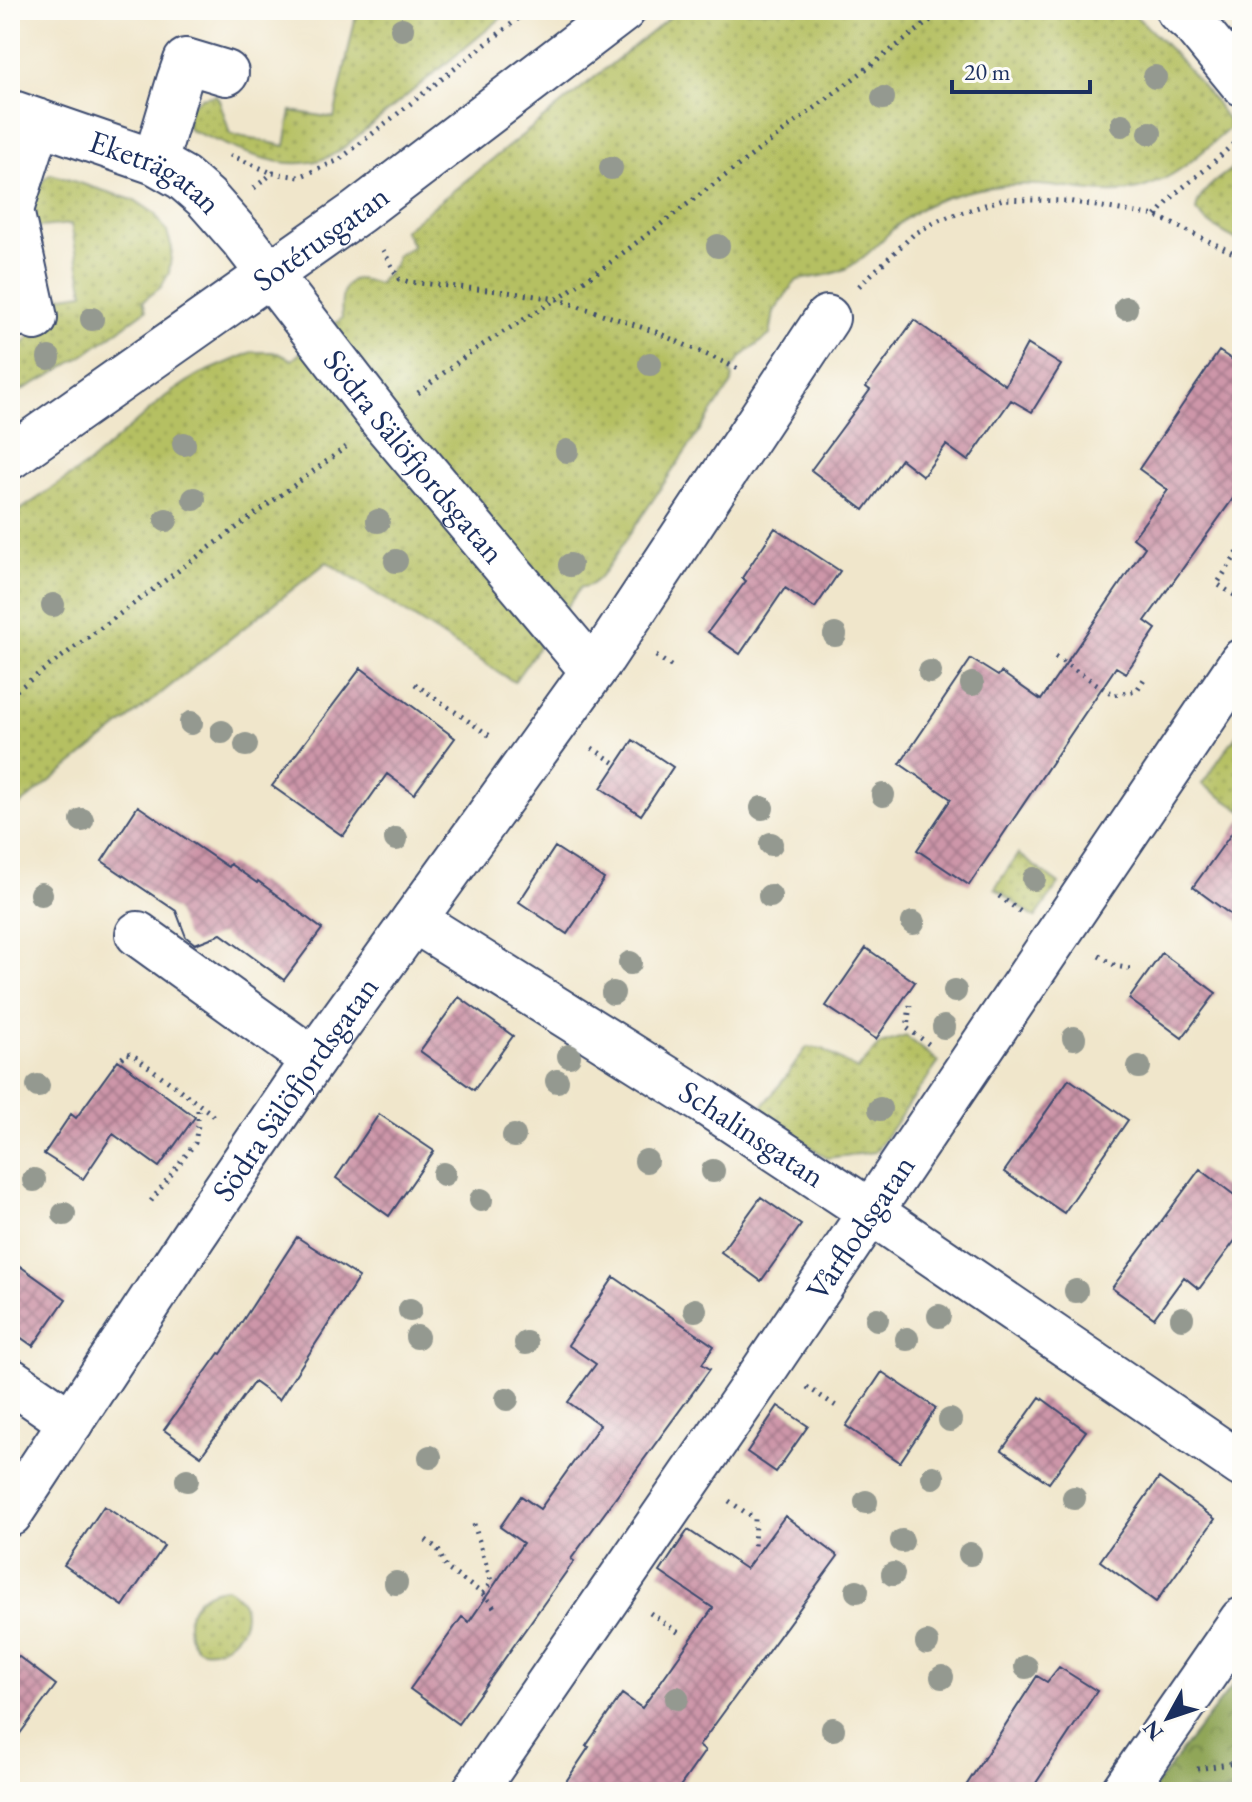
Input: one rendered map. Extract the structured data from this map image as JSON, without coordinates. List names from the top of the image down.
{
  "streets": {
    "street": [
      "Eketrägatan",
      "Sotérusgatan",
      "Södra Sälöfjordsgatan",
      "Schalinsgatan",
      "Vårflodsgatan"
    ]
  },
  "crossings": [
    ["Eketrägatan", "Sotérusgatan"],
    ["Eketrägatan", "Södra Sälöfjordsgatan"],
    ["Sotérusgatan", "Södra Sälöfjordsgatan"],
    ["Södra Sälöfjordsgatan", "Schalinsgatan"],
    ["Schalinsgatan", "Vårflodsgatan"]
  ],
  "scale_bar": "20 m",
  "north": "bottom left"
}
